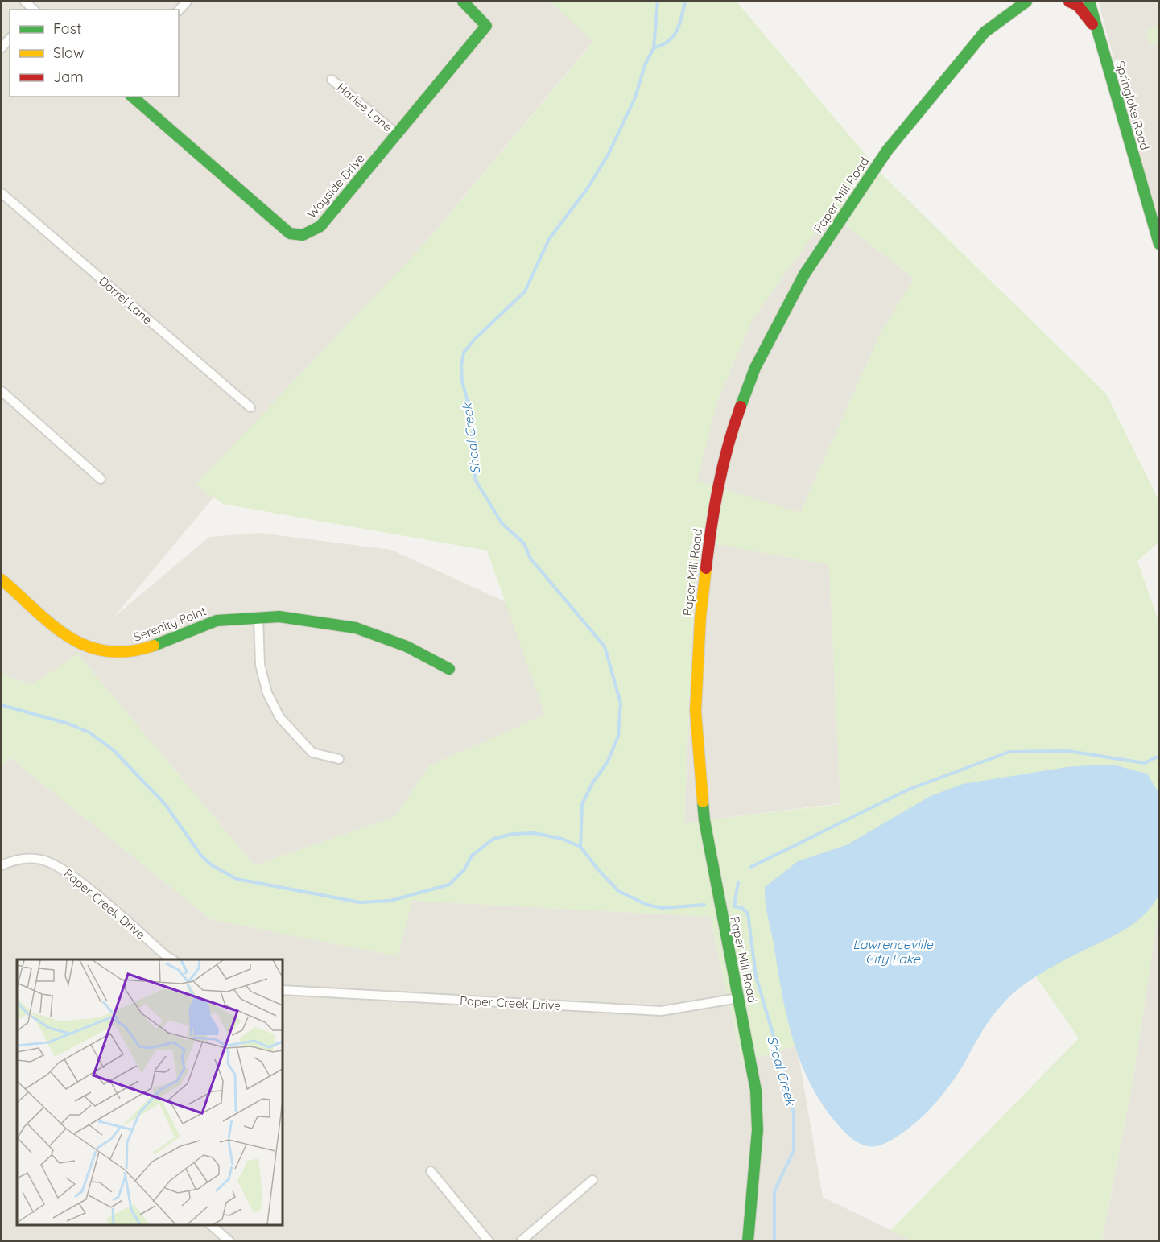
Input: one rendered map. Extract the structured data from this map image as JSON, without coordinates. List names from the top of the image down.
{
  "streets": {
    "street": [
      "Springlake Road",
      "Harlee Lane",
      "Wayside Drive",
      "Paper Mill Road",
      "Darrel Lane",
      "Serenity Point",
      "Paper Creek Drive"
    ]
  },
  "crossings": [
    ["Harlee Lane", "Wayside Drive"],
    ["Paper Mill Road", "Paper Creek Drive"]
  ],
  "water": ["Shoal Creek", "Lawrenceville City Lake"],
  "legend": ["Fast", "Slow", "Jam"]
}
